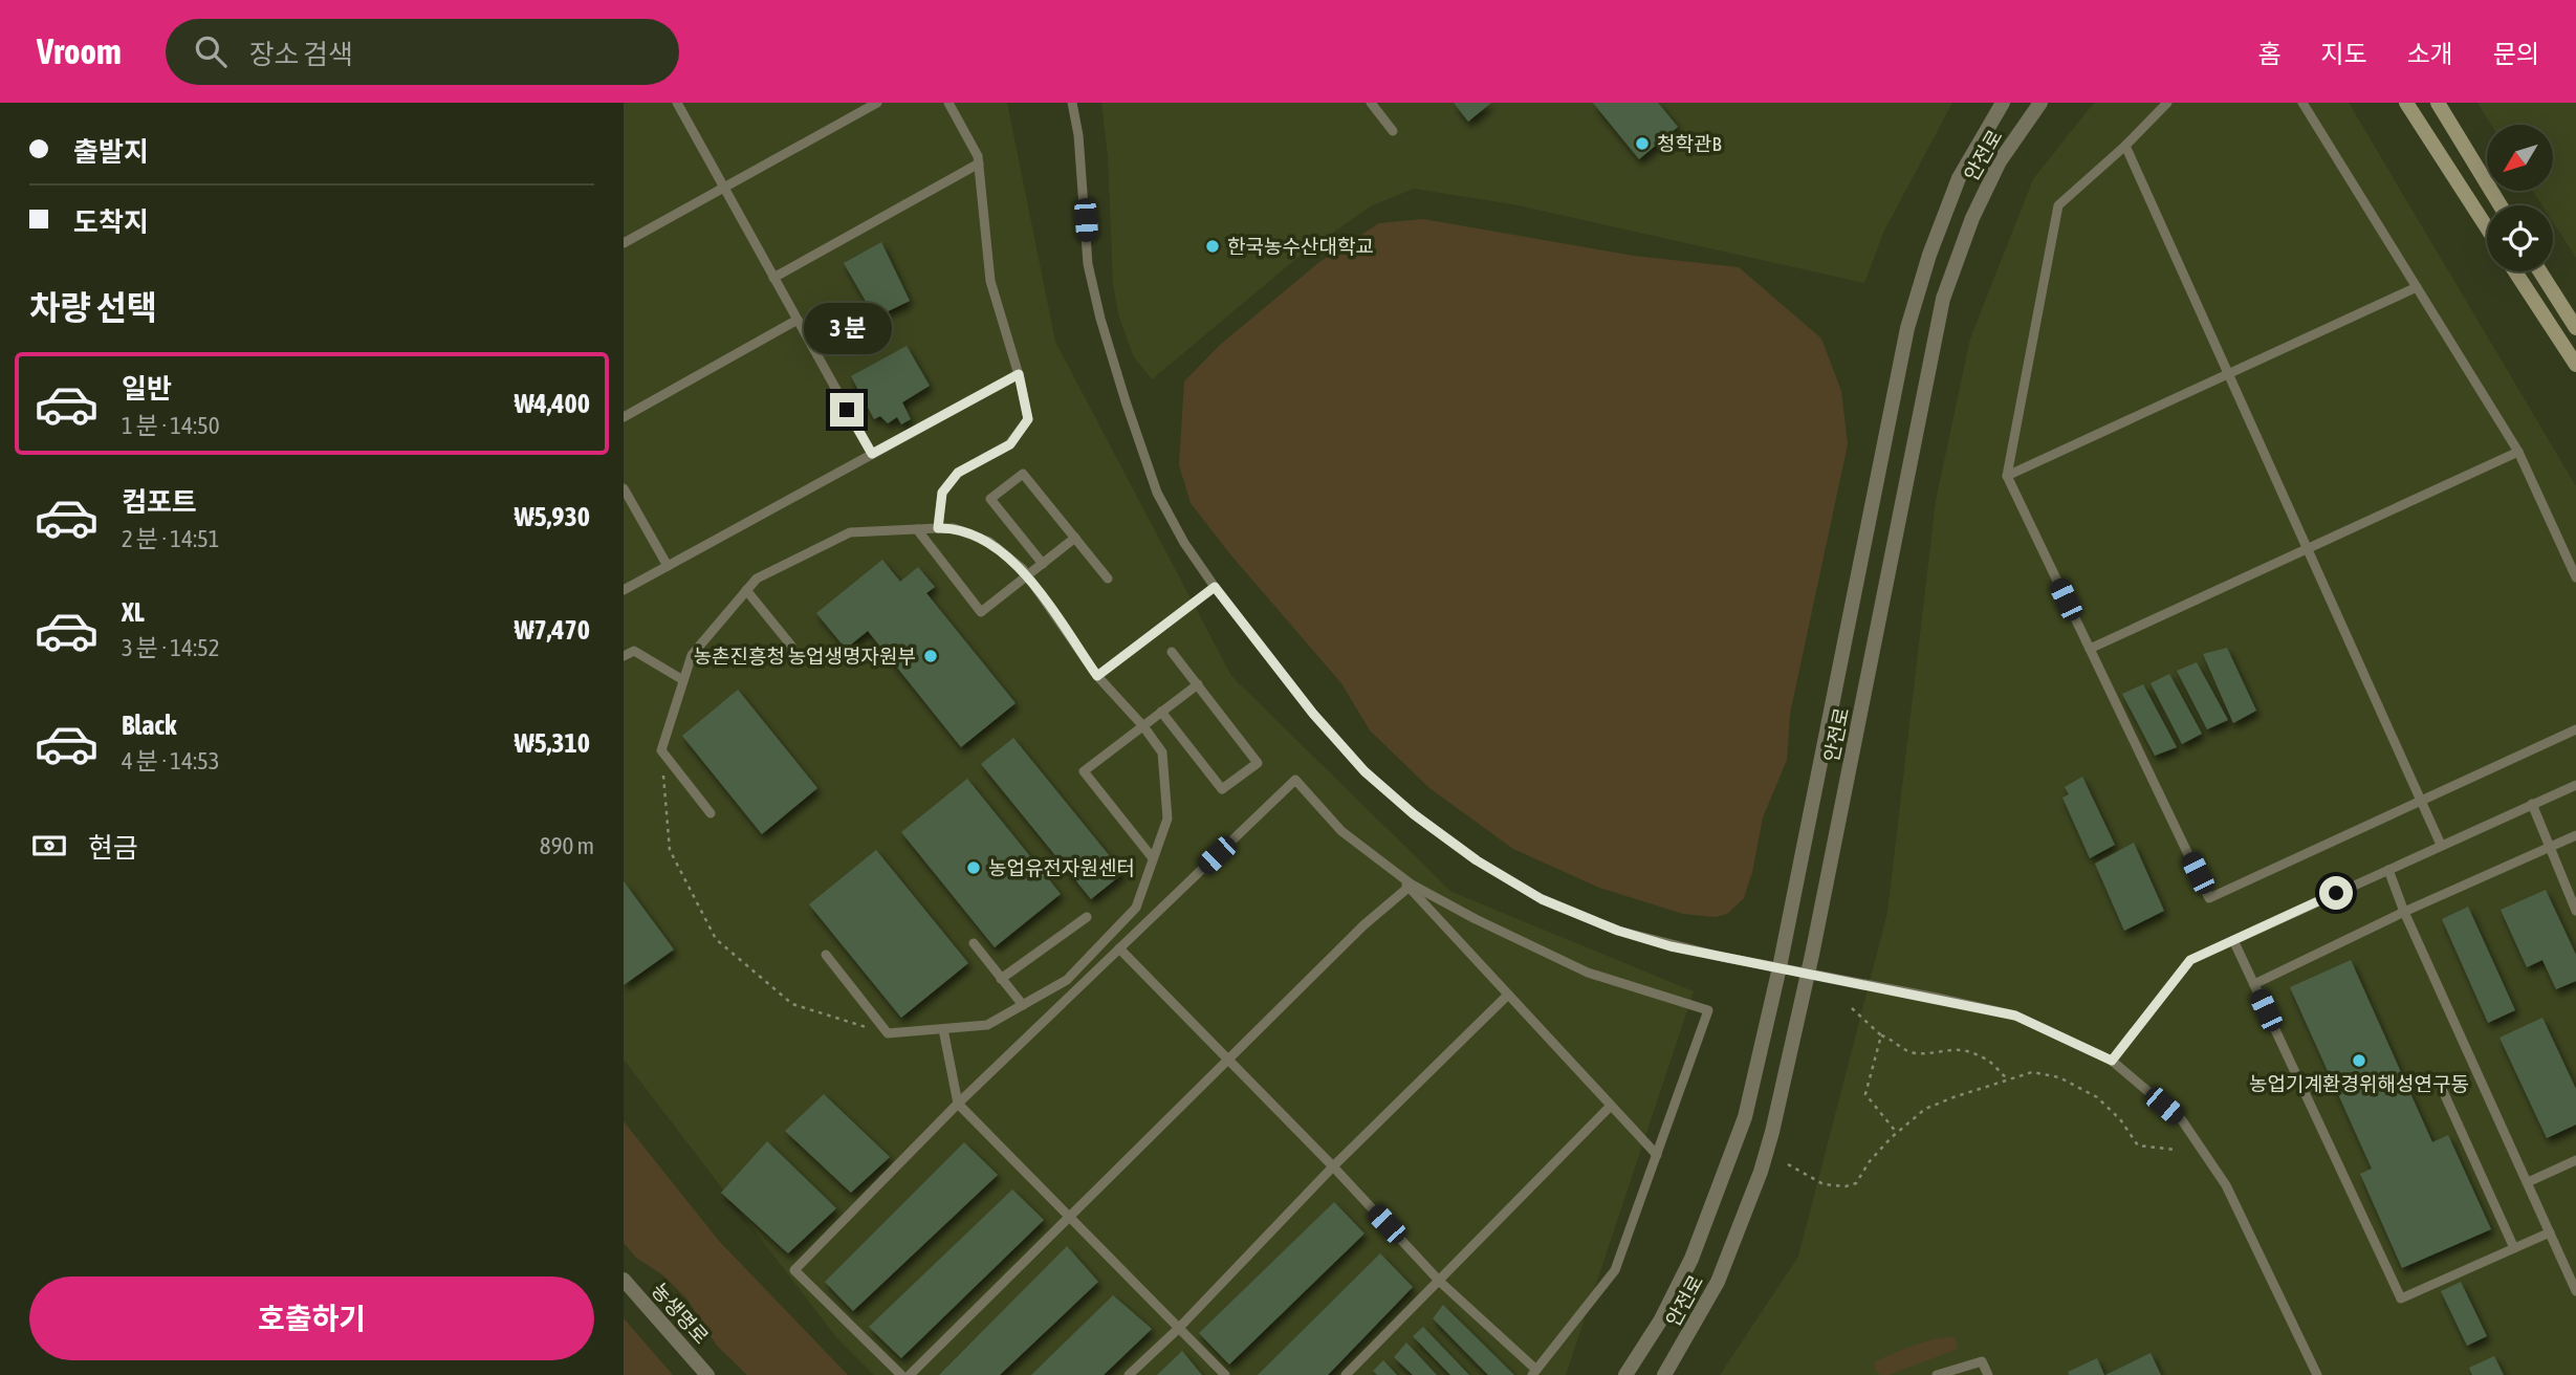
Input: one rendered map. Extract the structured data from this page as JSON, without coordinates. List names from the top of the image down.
{
  "streets": {
    "street": ["안전로", "농생명로"]
  },
  "places": [
    "청학관B",
    "한국농수산대학교",
    "농촌진흥청 농업생명자원부",
    "농업유전자원센터",
    "농업기계환경위해성연구동"
  ],
  "north": "bottom left",
  "page": {
    "header": "Vroom",
    "search": "장소 검색",
    "nav": [
      "홈",
      "지도",
      "소개",
      "문의"
    ],
    "banner": ["출발지", "도착지"],
    "heading": "차량 선택",
    "bubble": "3 분",
    "list": [
      {
        "name": "일반",
        "note": "1 분 · 14:50",
        "value": "₩4,400"
      },
      {
        "name": "컴포트",
        "note": "2 분 · 14:51",
        "value": "₩5,930"
      },
      {
        "name": "XL",
        "note": "3 분 · 14:52",
        "value": "₩7,470"
      },
      {
        "name": "Black",
        "note": "4 분 · 14:53",
        "value": "₩5,310"
      }
    ],
    "pay": ["현금", "890 m"],
    "buttons": "호출하기"
  }
}
